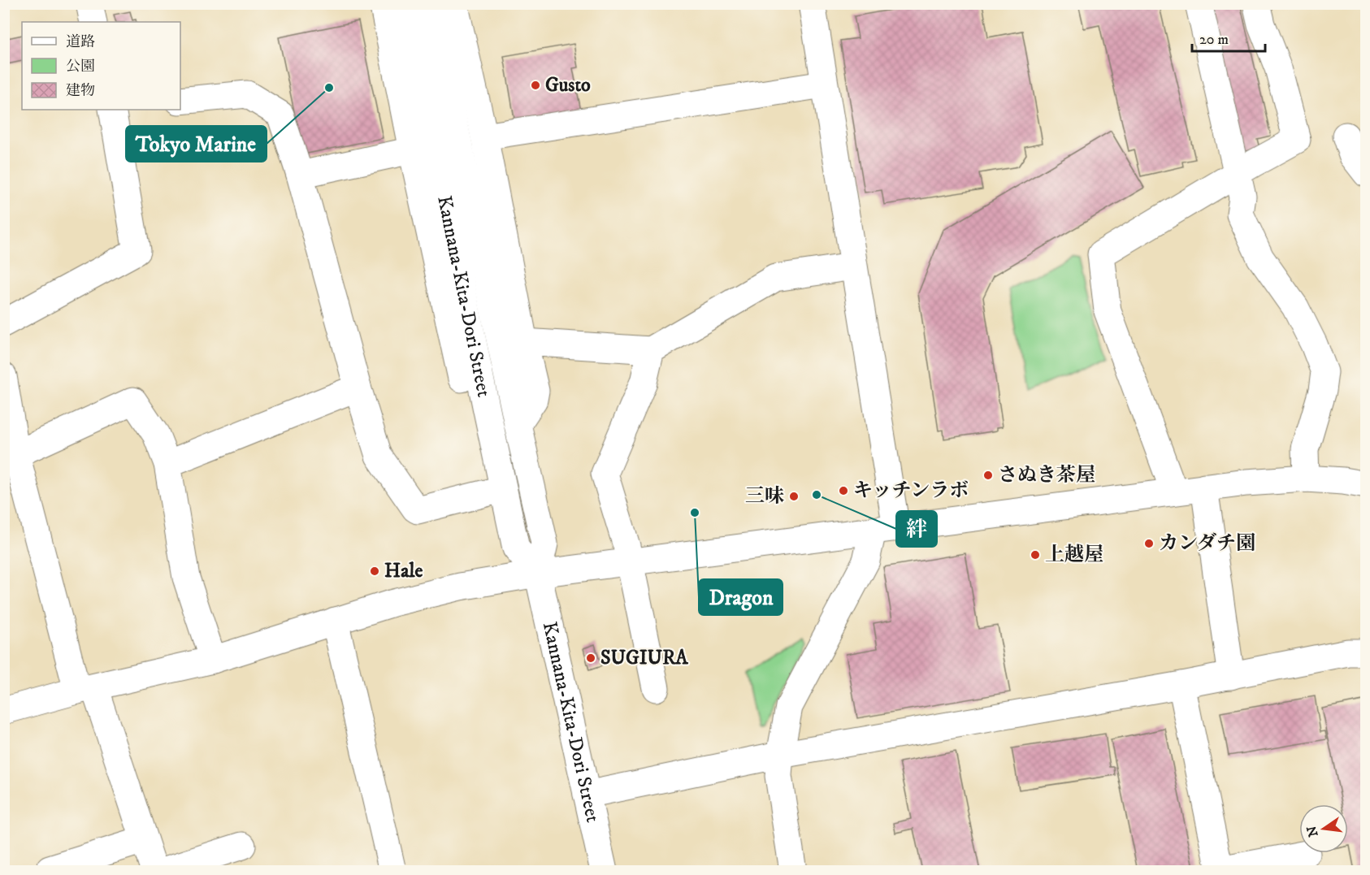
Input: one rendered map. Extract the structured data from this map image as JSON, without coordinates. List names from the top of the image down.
{
  "streets": {
    "street": ["Kannana-Kita-Dori Street"]
  },
  "places": [
    "Gusto",
    "Tokyo Marine",
    "さぬき茶屋",
    "キッチンラボ",
    "絆",
    "三味",
    "Dragon",
    "カンダチ園",
    "上越屋",
    "Hale",
    "SUGIURA"
  ],
  "legend": ["道路", "公園", "建物"],
  "scale_bar": "20 m",
  "north": "left"
}
